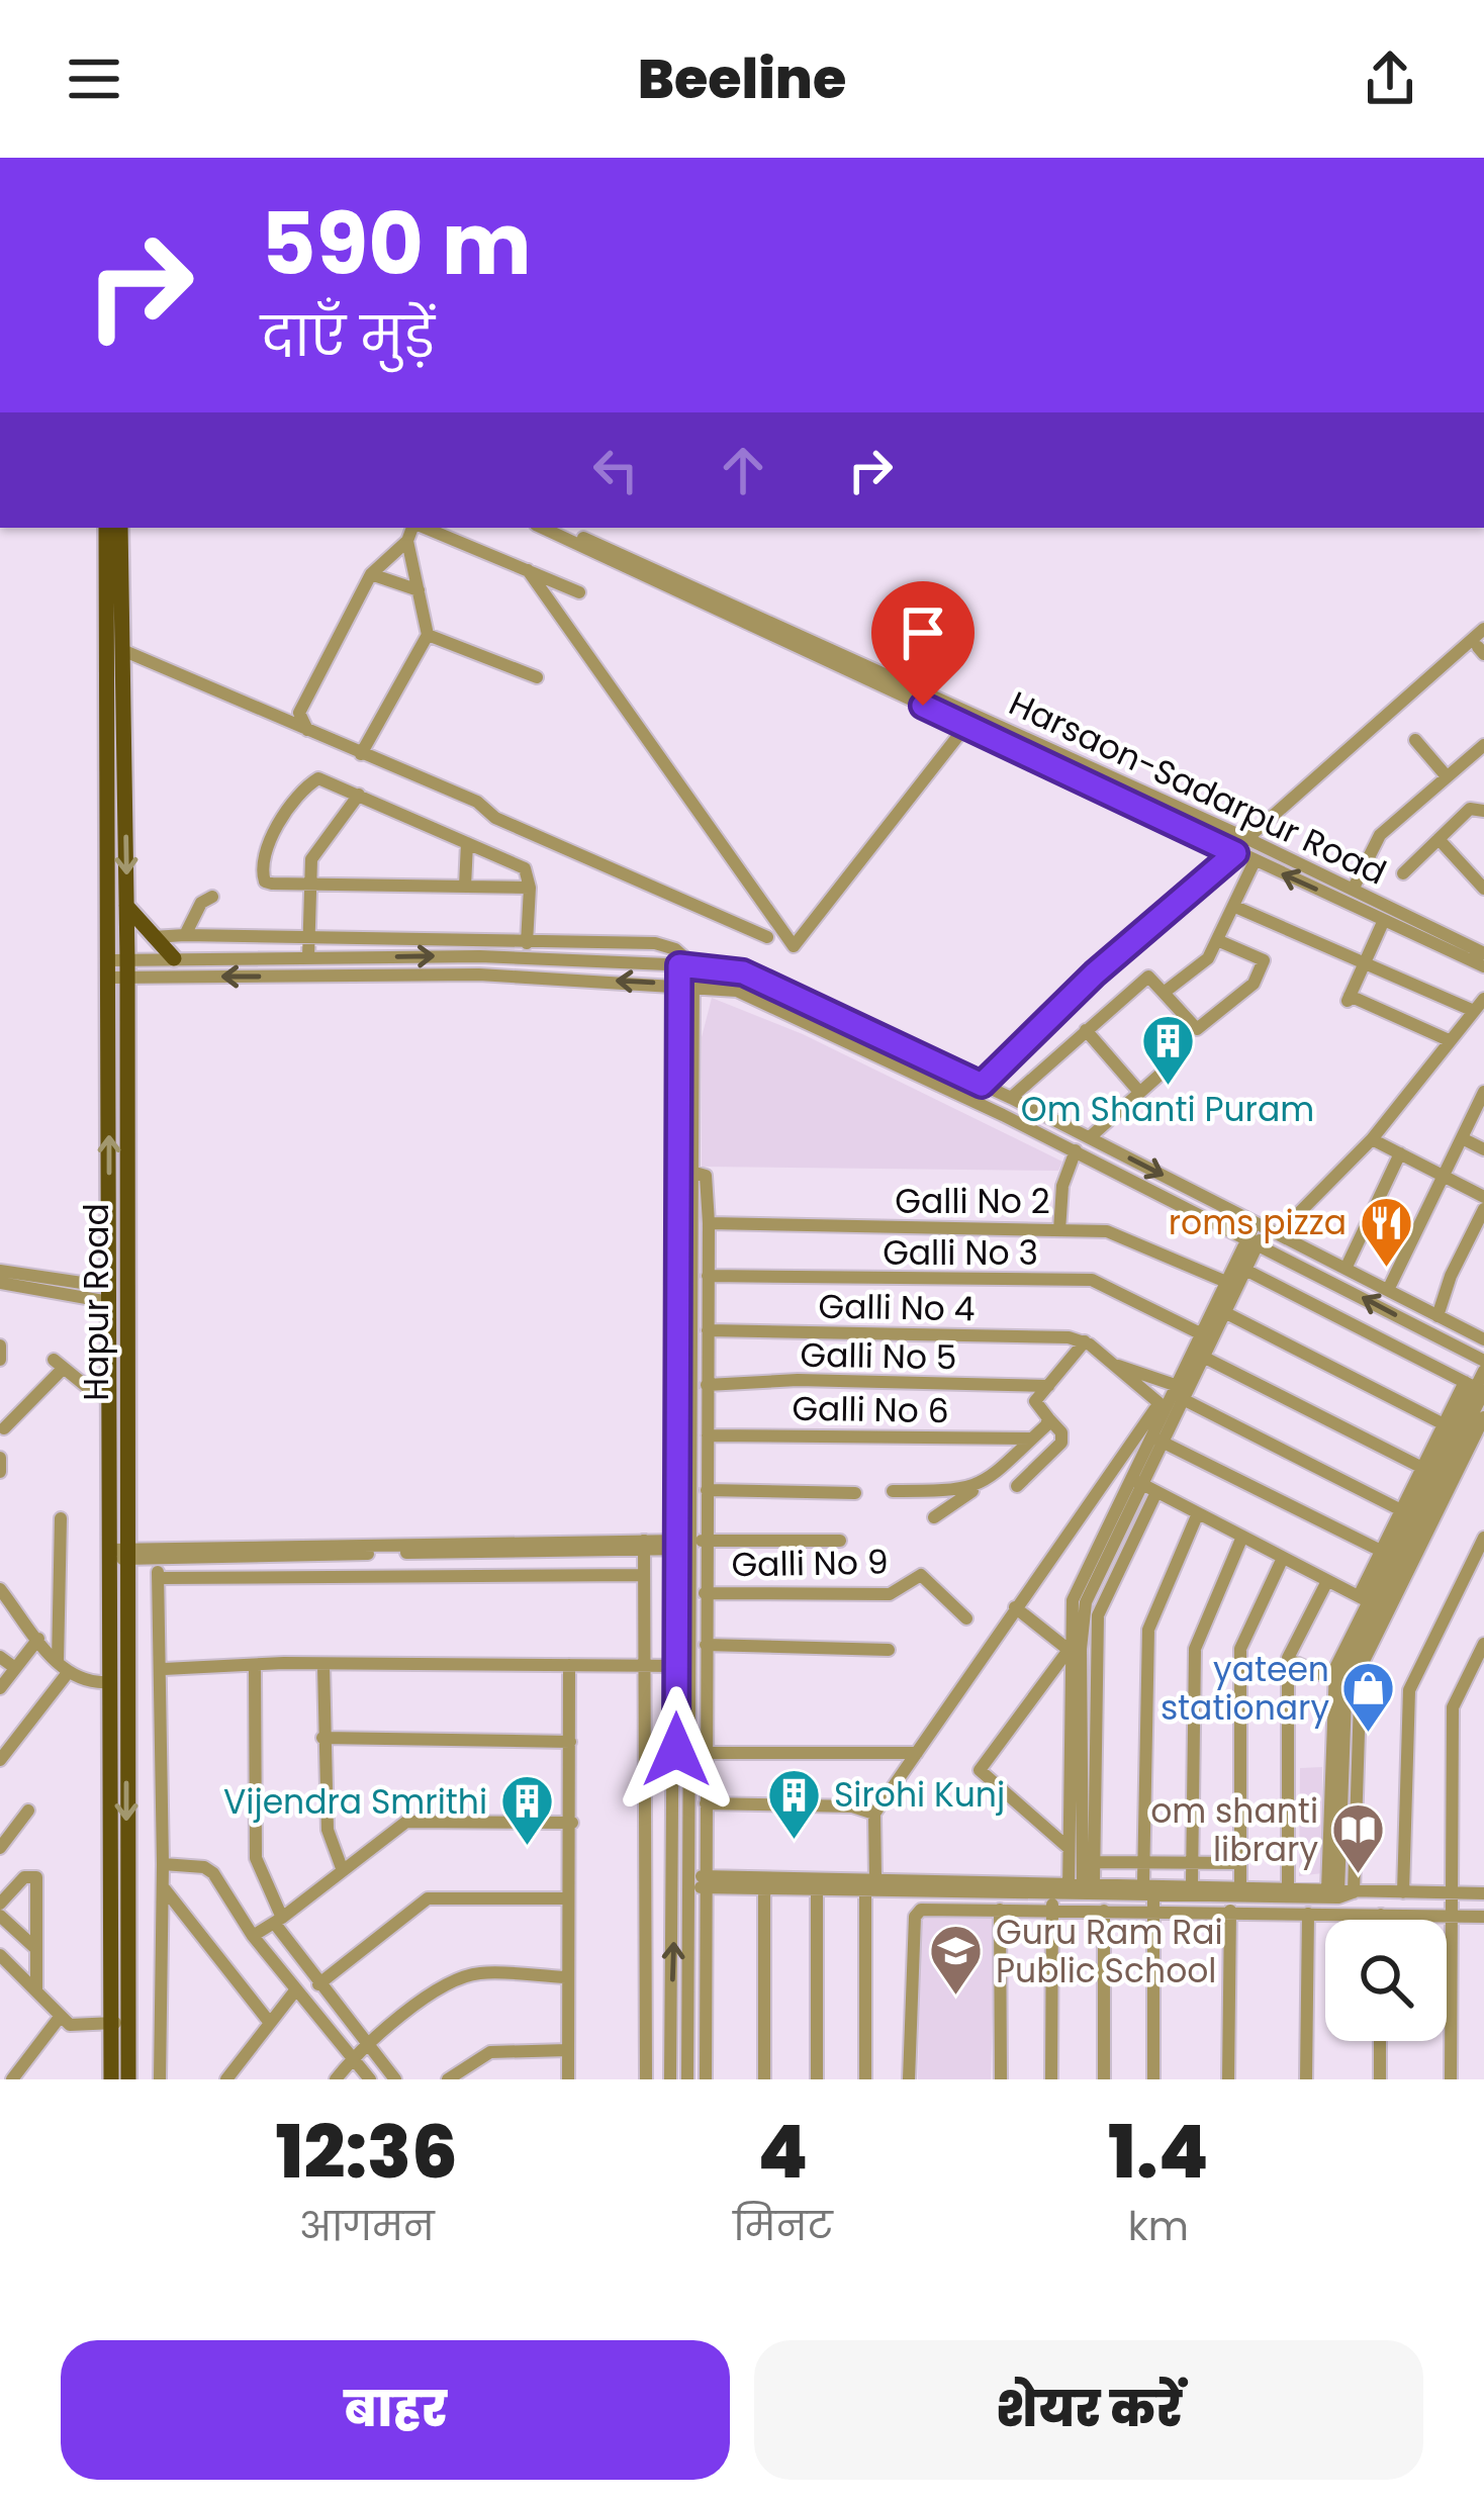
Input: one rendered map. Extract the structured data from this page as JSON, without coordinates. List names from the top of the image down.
{
  "streets": {
    "main road": ["Hapur Road"],
    "street": [
      "Harsaon-Sadarpur Road",
      "Galli No 2",
      "Galli No 3",
      "Galli No 4",
      "Galli No 5",
      "Galli No 6",
      "Galli No 9"
    ]
  },
  "places": {
    "building": ["Om Shanti Puram", "Sirohi Kunj", "Vijendra Smrithi"],
    "restaurant": ["roms pizza"],
    "shop": ["yateen stationary"],
    "library": ["om shanti library"],
    "school or university": ["Guru Ram Rai Public School"]
  },
  "page": {
    "header": "Beeline",
    "turn": ["590 m", "दाएँ मुड़ें"],
    "eta": [
      "12:36",
      "आगमन",
      "4",
      "मिनट",
      "1.4",
      "km"
    ],
    "buttons": ["बाहर", "शेयर करें"]
  }
}
